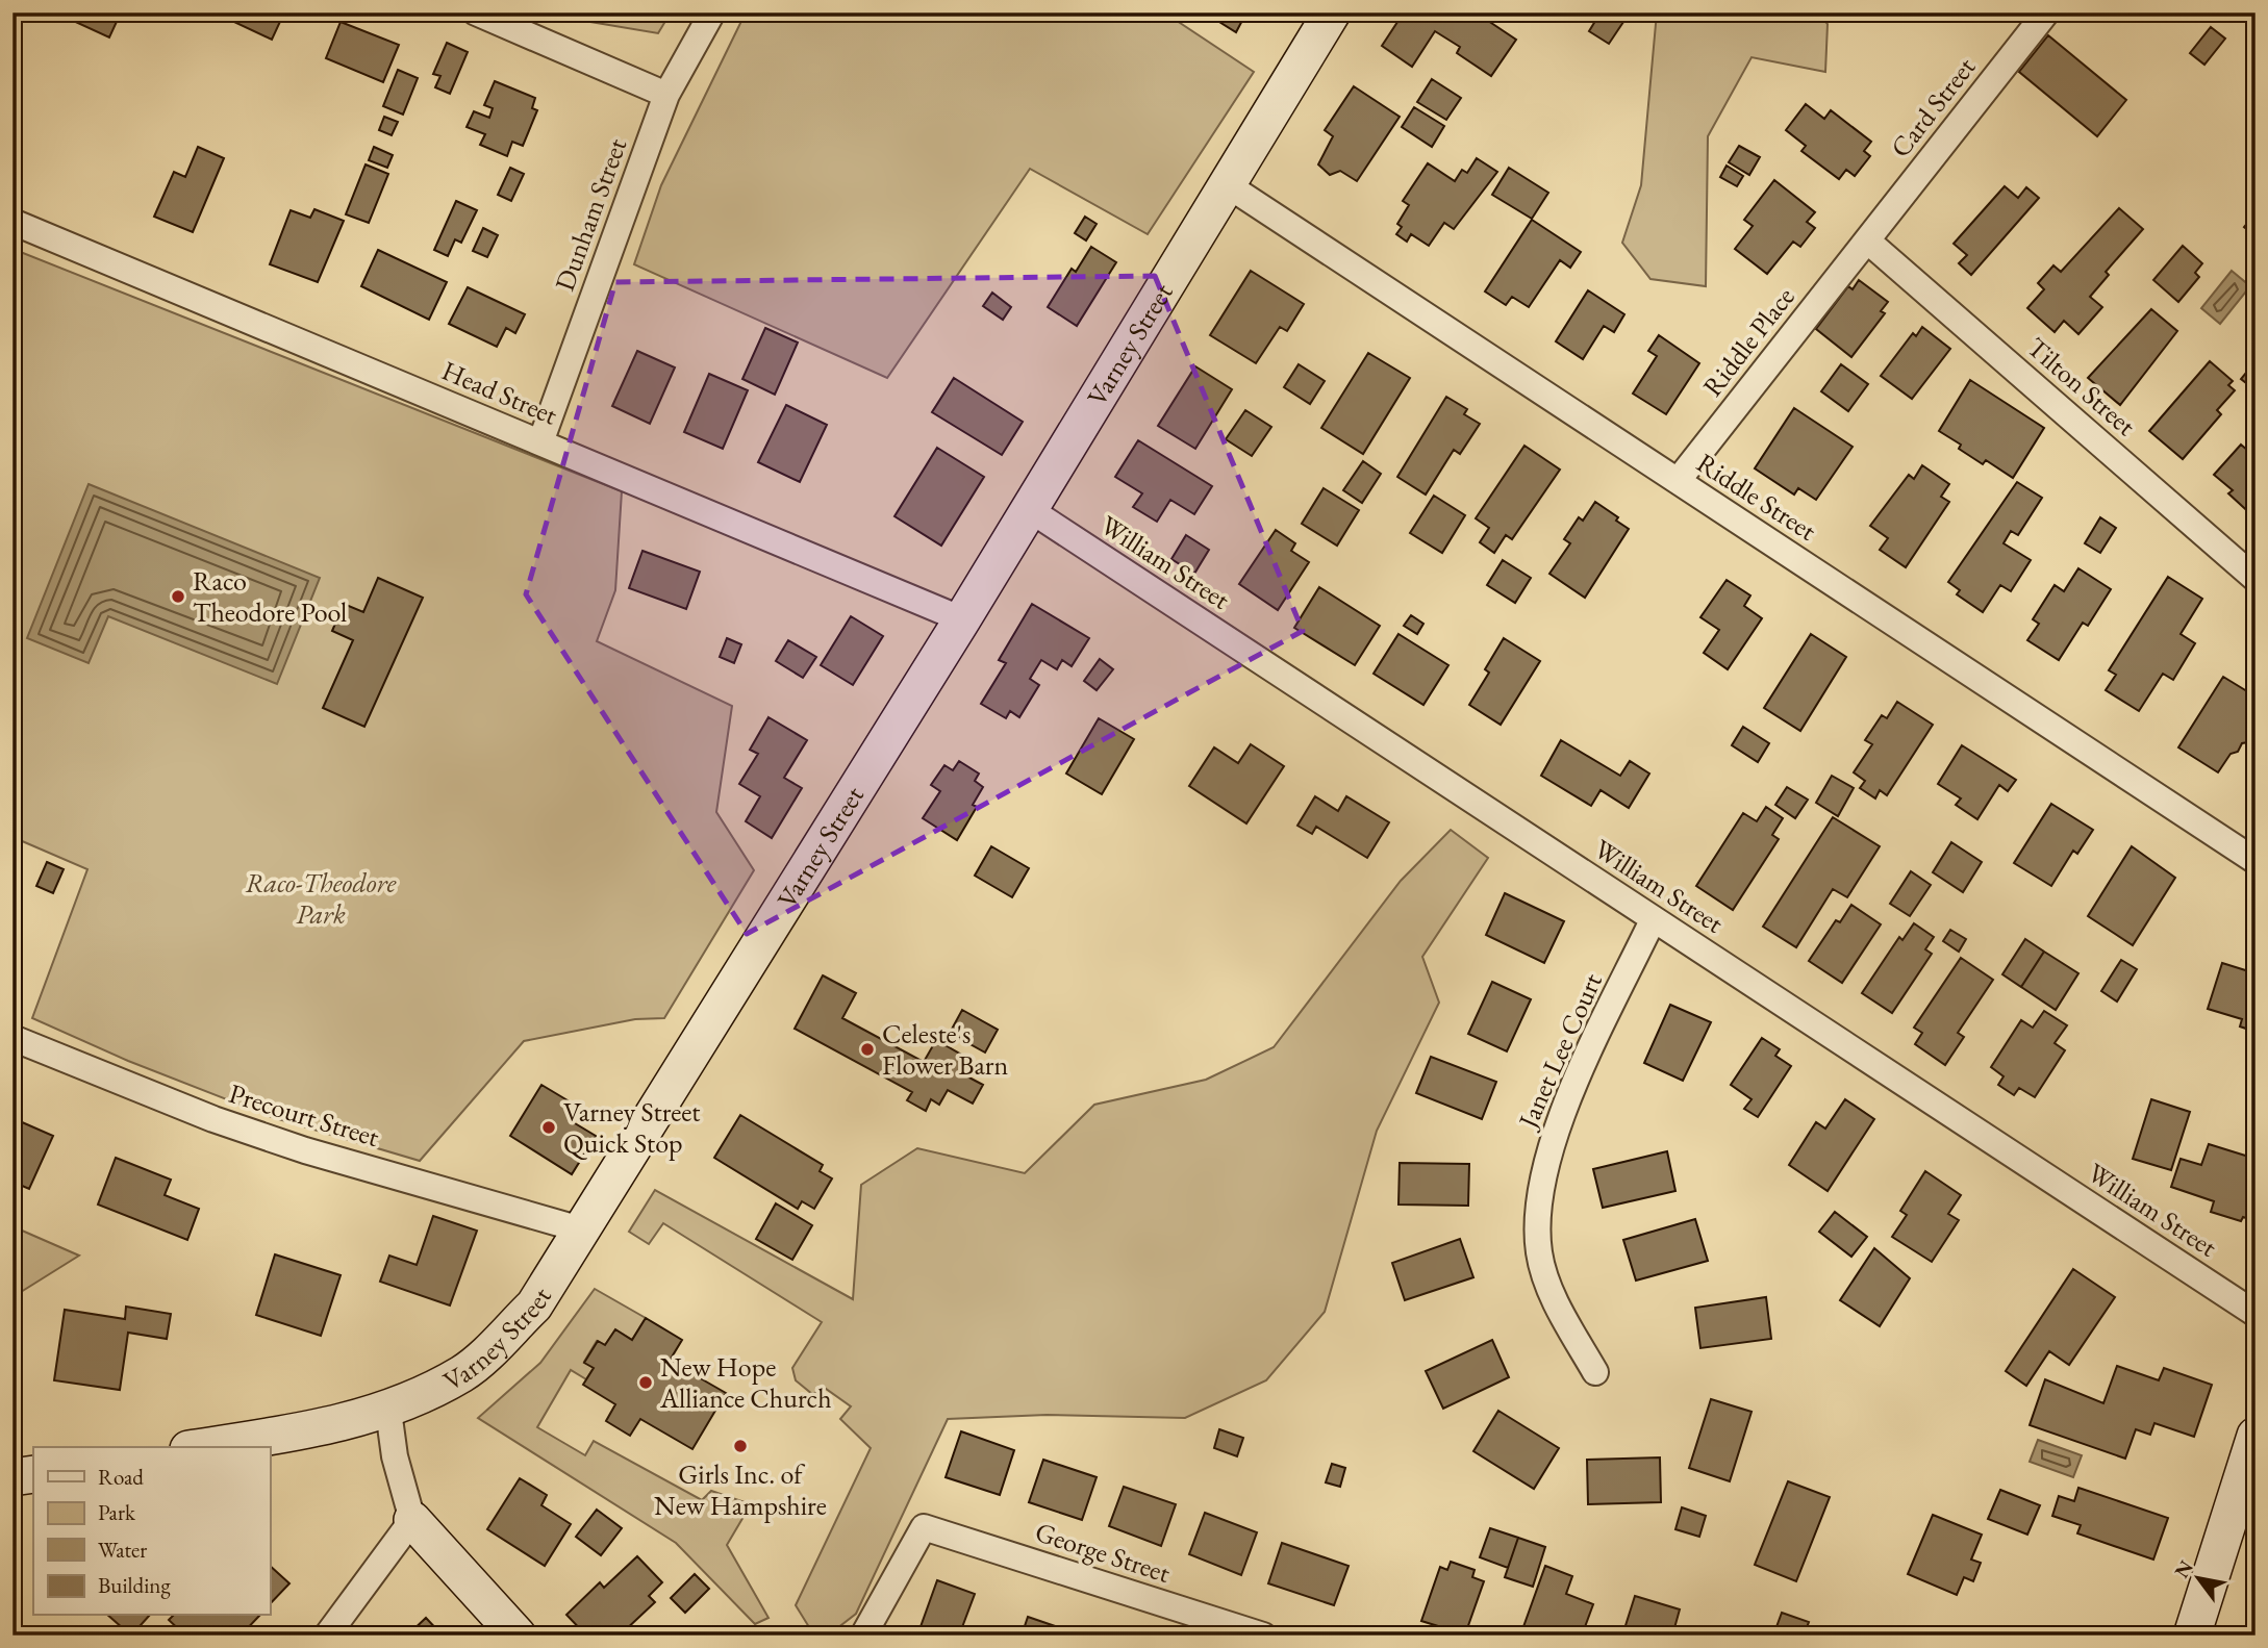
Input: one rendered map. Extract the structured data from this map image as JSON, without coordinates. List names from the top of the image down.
{
  "streets": {
    "main road": ["Varney Street"],
    "street": [
      "Card Street",
      "Dunham Street",
      "Riddle Place",
      "Tilton Street",
      "Head Street",
      "Riddle Street",
      "William Street",
      "Janet Lee Court",
      "Precourt Street",
      "George Street"
    ]
  },
  "crossings": [
    ["Card Street", "Riddle Place"],
    ["Card Street", "Tilton Street"],
    ["Dunham Street", "Head Street"],
    ["Riddle Place", "Tilton Street"],
    ["Riddle Place", "Riddle Street"],
    ["Varney Street", "Head Street"],
    ["Varney Street", "Riddle Street"],
    ["Varney Street", "William Street"],
    ["Varney Street", "Precourt Street"],
    ["William Street", "Janet Lee Court"]
  ],
  "parks": ["Raco-Theodore Park"],
  "places": [
    "Raco Theodore Pool",
    "Celeste's Flower Barn",
    "Varney Street Quick Stop",
    "New Hope Alliance Church",
    "Girls Inc. of New Hampshire"
  ],
  "legend": [
    "Road",
    "Park",
    "Water",
    "Building"
  ],
  "north": "top left"
}
